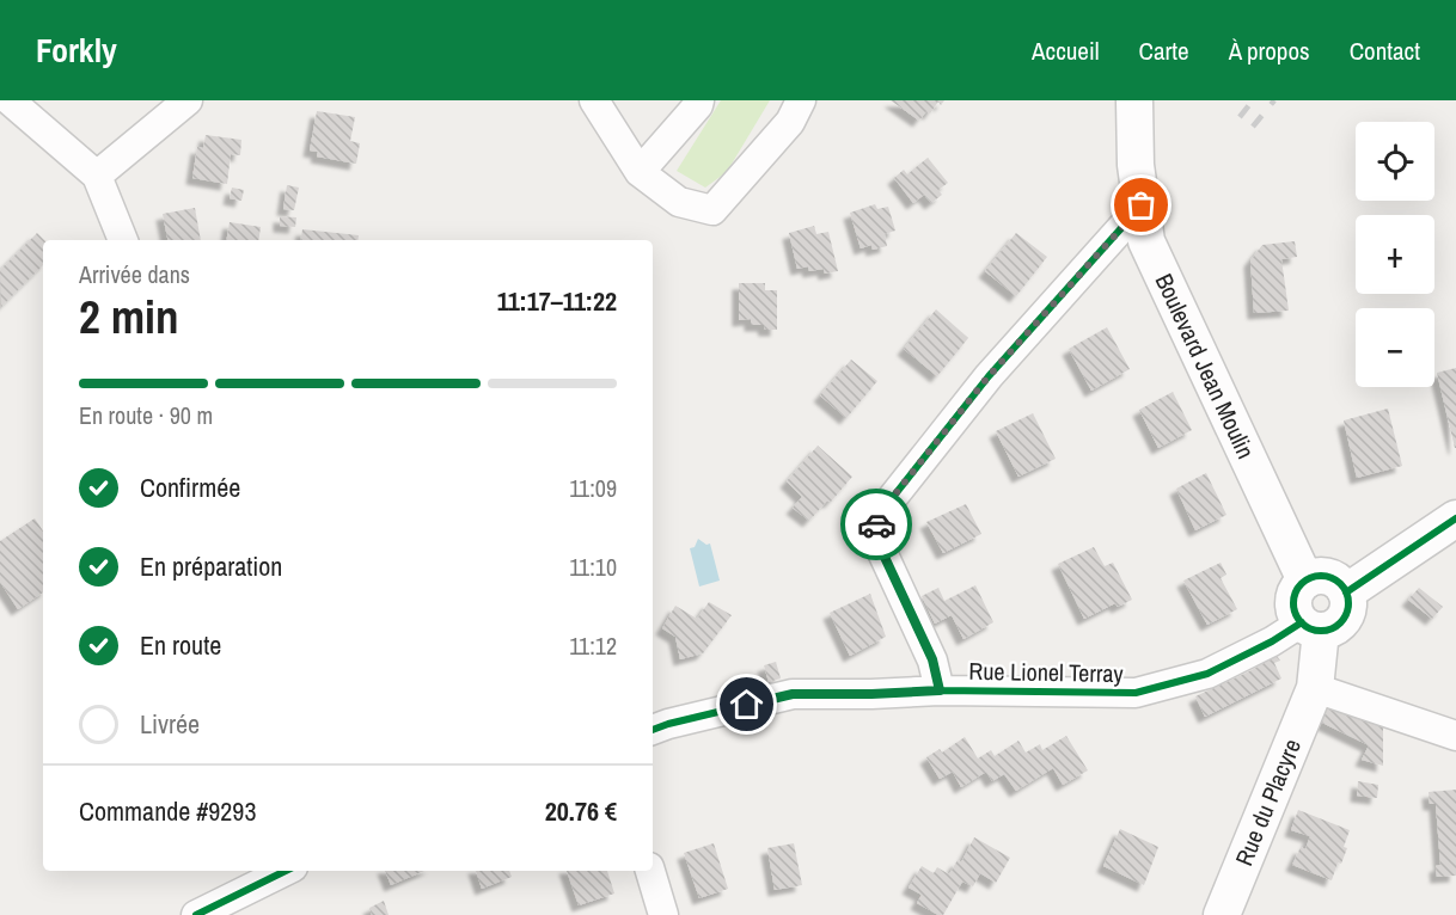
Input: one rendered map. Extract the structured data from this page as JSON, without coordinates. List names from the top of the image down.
{
  "streets": {
    "street": ["Boulevard Jean Moulin", "Rue Lionel Terray", "Rue du Placyre"]
  },
  "crossings": [
    ["Boulevard Jean Moulin", "Rue Lionel Terray"],
    ["Boulevard Jean Moulin", "Rue du Placyre"],
    ["Rue Lionel Terray", "Rue du Placyre"]
  ],
  "page": {
    "header": "Forkly",
    "nav": [
      "Accueil",
      "Carte",
      "À propos",
      "Contact"
    ],
    "map_buttons": ["+", "−"],
    "heading": ["2 min", "Arrivée dans", "11:17–11:22"],
    "panel": ["Commande #9293", "20.76 €"],
    "bar": "En route · 90 m",
    "list": [
      ["Confirmée", "11:09"],
      ["En préparation", "11:10"],
      ["En route", "11:12"],
      "Livrée"
    ]
  }
}
